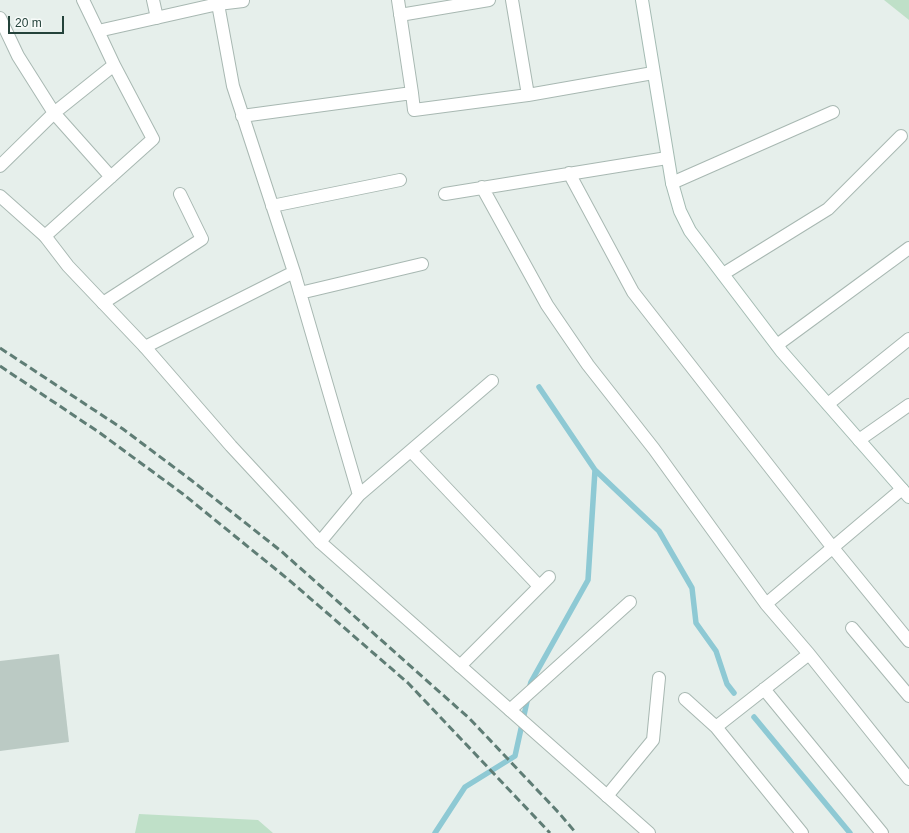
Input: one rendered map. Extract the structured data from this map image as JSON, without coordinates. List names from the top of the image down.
{
  "scale_bar": "20 m"
}
